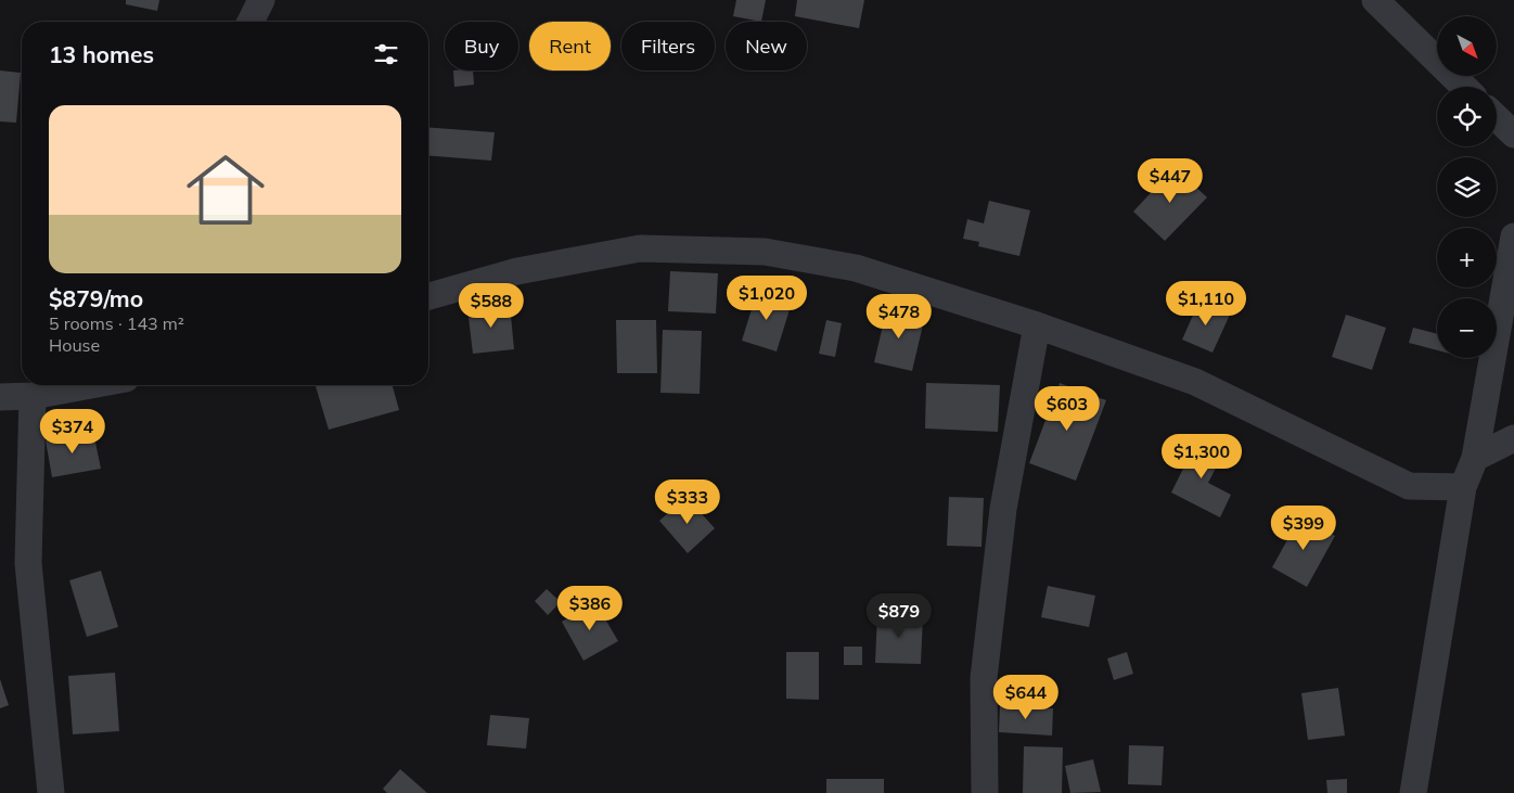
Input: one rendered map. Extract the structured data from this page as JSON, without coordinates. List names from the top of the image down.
{
  "north": "bottom right",
  "page": {
    "map_buttons": ["+", "−"],
    "chip": [
      "Buy",
      "Rent",
      "Filters",
      "New"
    ],
    "heading": "13 homes",
    "list": [
      {
        "name": "$879/mo",
        "note": "5 rooms · 143 m² · House"
      }
    ],
    "price": [
      "$447",
      "$1,020",
      "$1,110",
      "$588",
      "$478",
      "$603",
      "$374",
      "$1,300",
      "$333",
      "$399",
      "$386",
      "$879",
      "$644"
    ]
  }
}
